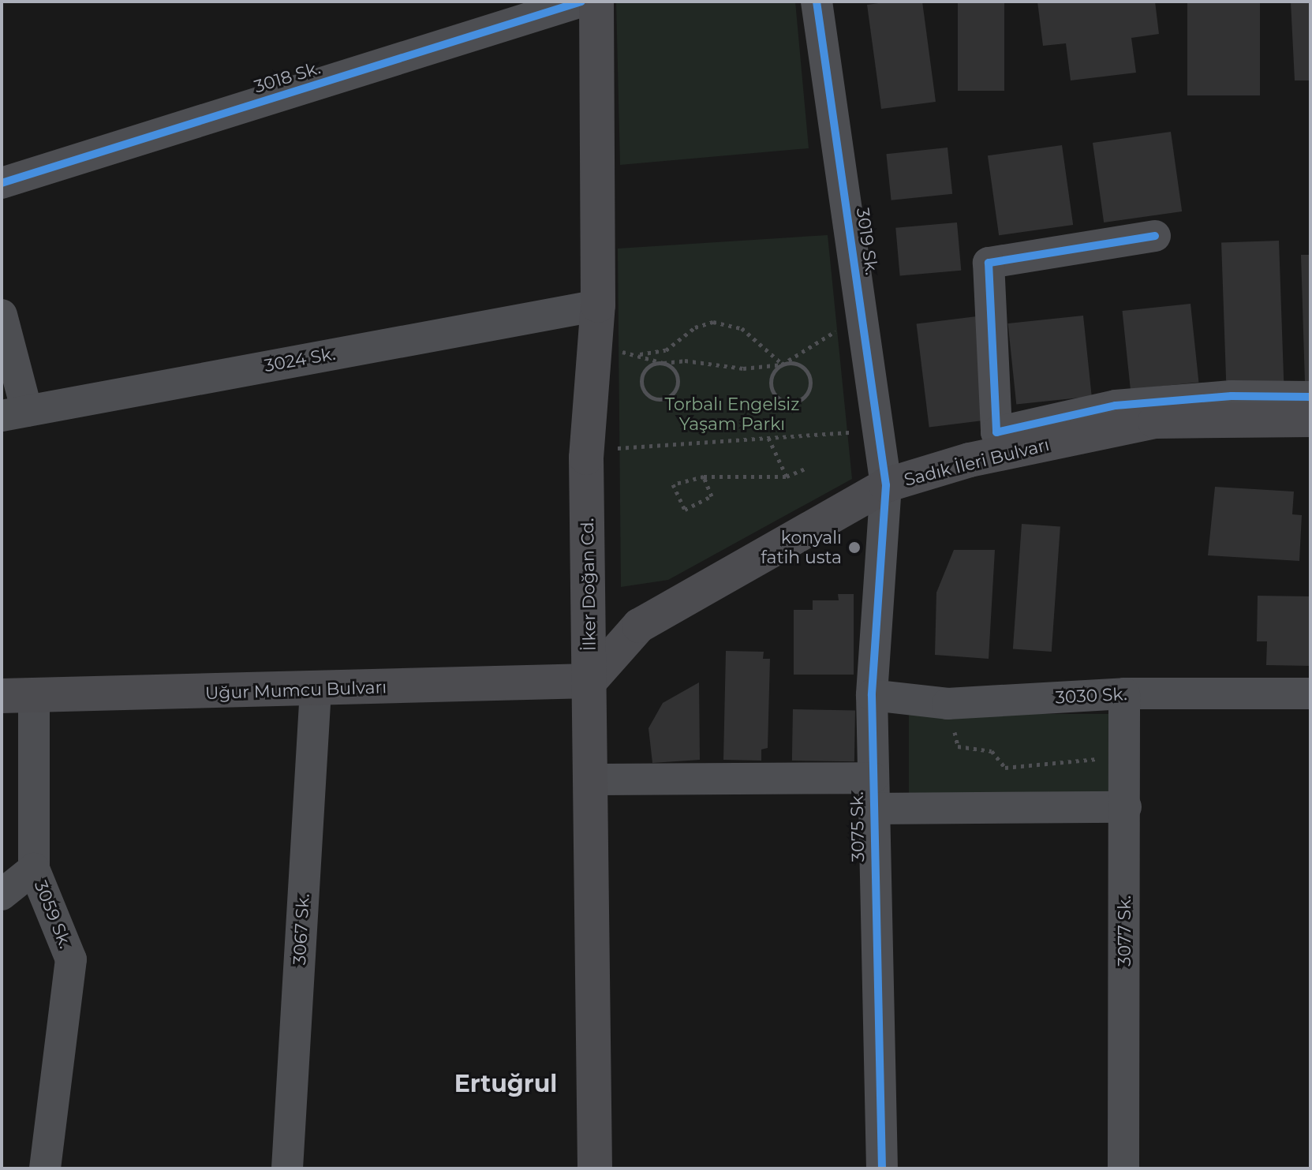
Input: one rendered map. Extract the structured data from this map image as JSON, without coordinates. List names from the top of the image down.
{
  "streets": {
    "main road": ["Sadık İleri Bulvarı", "İlker Doğan Cd.", "Uğur Mumcu Bulvarı"],
    "street": [
      "3018 Sk.",
      "3019 Sk.",
      "3024 Sk.",
      "3030 Sk.",
      "3075 Sk.",
      "3059 Sk.",
      "3067 Sk.",
      "3077 Sk."
    ]
  },
  "crossings": [
    ["3019 Sk.", "Sadık İleri Bulvarı"],
    ["3019 Sk.", "3075 Sk."],
    ["3024 Sk.", "İlker Doğan Cd."],
    ["Sadık İleri Bulvarı", "İlker Doğan Cd."],
    ["Sadık İleri Bulvarı", "Uğur Mumcu Bulvarı"],
    ["Sadık İleri Bulvarı", "3075 Sk."],
    ["İlker Doğan Cd.", "Uğur Mumcu Bulvarı"],
    ["Uğur Mumcu Bulvarı", "3059 Sk."],
    ["Uğur Mumcu Bulvarı", "3067 Sk."],
    ["3030 Sk.", "3075 Sk."],
    ["3030 Sk.", "3077 Sk."]
  ],
  "districts": ["Ertuğrul"],
  "parks": ["Torbalı Engelsiz Yaşam Parkı"],
  "places": ["konyalı fatih usta"]
}
